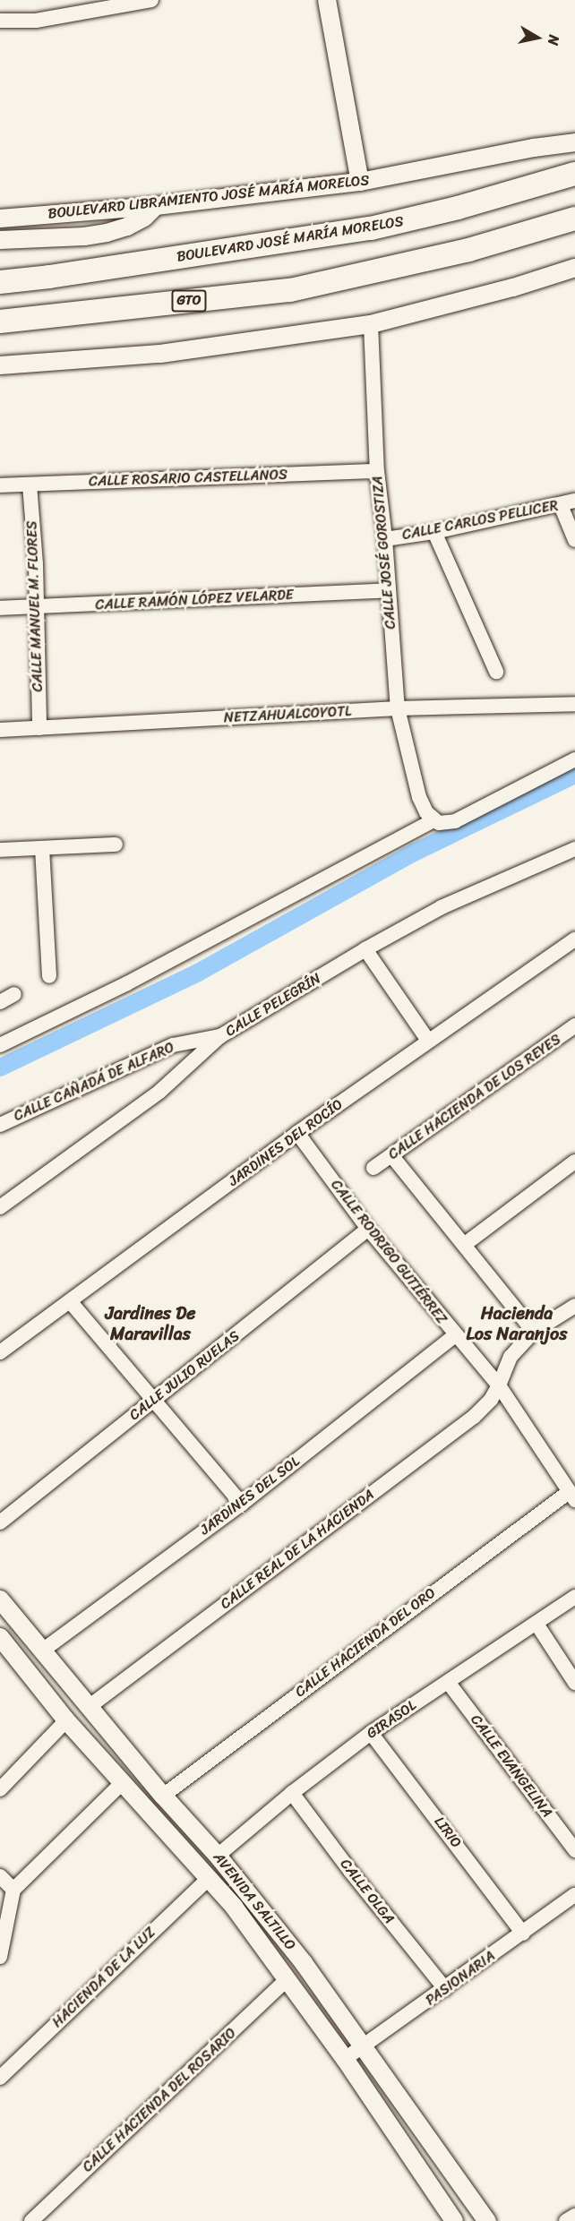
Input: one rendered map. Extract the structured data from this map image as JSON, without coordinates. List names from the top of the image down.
{
  "streets": {
    "main road": ["BOULEVARD JOSÉ MARÍA MORELOS", "GTO"],
    "street": [
      "BOULEVARD LIBRAMIENTO JOSÉ MARÍA MORELOS",
      "CALLE ROSARIO CASTELLANOS",
      "CALLE CARLOS PELLICER",
      "CALLE JOSÉ GOROSTIZA",
      "CALLE RAMÓN LÓPEZ VELARDE",
      "CALLE MANUEL M. FLORES",
      "NETZAHUALCOYOTL",
      "CALLE PELEGRÍN",
      "CALLE CAÑADÁ DE ALFARO",
      "CALLE HACIENDA DE LOS REYES",
      "JARDINES DEL ROCÍO",
      "CALLE RODRIGO GUTIÉRREZ",
      "CALLE JULIO RUELAS",
      "JARDINES DEL SOL",
      "CALLE REAL DE LA HACIENDA",
      "CALLE HACIENDA DEL ORO",
      "GIRASOL",
      "CALLE EVANGELINA",
      "LIRIO",
      "CALLE OLGA",
      "AVENIDA SALTILLO",
      "HACIENDA DE LA LUZ",
      "PASIONARIA",
      "CALLE HACIENDA DEL ROSARIO"
    ]
  },
  "crossings": [
    ["CALLE ROSARIO CASTELLANOS", "CALLE JOSÉ GOROSTIZA"],
    ["CALLE ROSARIO CASTELLANOS", "CALLE MANUEL M. FLORES"],
    ["CALLE CARLOS PELLICER", "CALLE JOSÉ GOROSTIZA"],
    ["CALLE JOSÉ GOROSTIZA", "CALLE RAMÓN LÓPEZ VELARDE"],
    ["CALLE JOSÉ GOROSTIZA", "NETZAHUALCOYOTL"],
    ["CALLE RAMÓN LÓPEZ VELARDE", "CALLE MANUEL M. FLORES"],
    ["CALLE MANUEL M. FLORES", "NETZAHUALCOYOTL"],
    ["CALLE PELEGRÍN", "CALLE CAÑADÁ DE ALFARO"],
    ["JARDINES DEL ROCÍO", "CALLE RODRIGO GUTIÉRREZ"],
    ["CALLE RODRIGO GUTIÉRREZ", "CALLE JULIO RUELAS"],
    ["CALLE RODRIGO GUTIÉRREZ", "JARDINES DEL SOL"],
    ["CALLE RODRIGO GUTIÉRREZ", "CALLE REAL DE LA HACIENDA"],
    ["CALLE RODRIGO GUTIÉRREZ", "CALLE HACIENDA DEL ORO"],
    ["JARDINES DEL SOL", "AVENIDA SALTILLO"],
    ["CALLE REAL DE LA HACIENDA", "AVENIDA SALTILLO"],
    ["CALLE HACIENDA DEL ORO", "AVENIDA SALTILLO"],
    ["GIRASOL", "CALLE EVANGELINA"],
    ["GIRASOL", "LIRIO"],
    ["GIRASOL", "CALLE OLGA"],
    ["GIRASOL", "AVENIDA SALTILLO"],
    ["LIRIO", "PASIONARIA"],
    ["CALLE OLGA", "PASIONARIA"],
    ["AVENIDA SALTILLO", "HACIENDA DE LA LUZ"],
    ["AVENIDA SALTILLO", "PASIONARIA"],
    ["AVENIDA SALTILLO", "CALLE HACIENDA DEL ROSARIO"]
  ],
  "districts": ["Jardines De Maravillas", "Hacienda Los Naranjos"],
  "north": "right"
}
